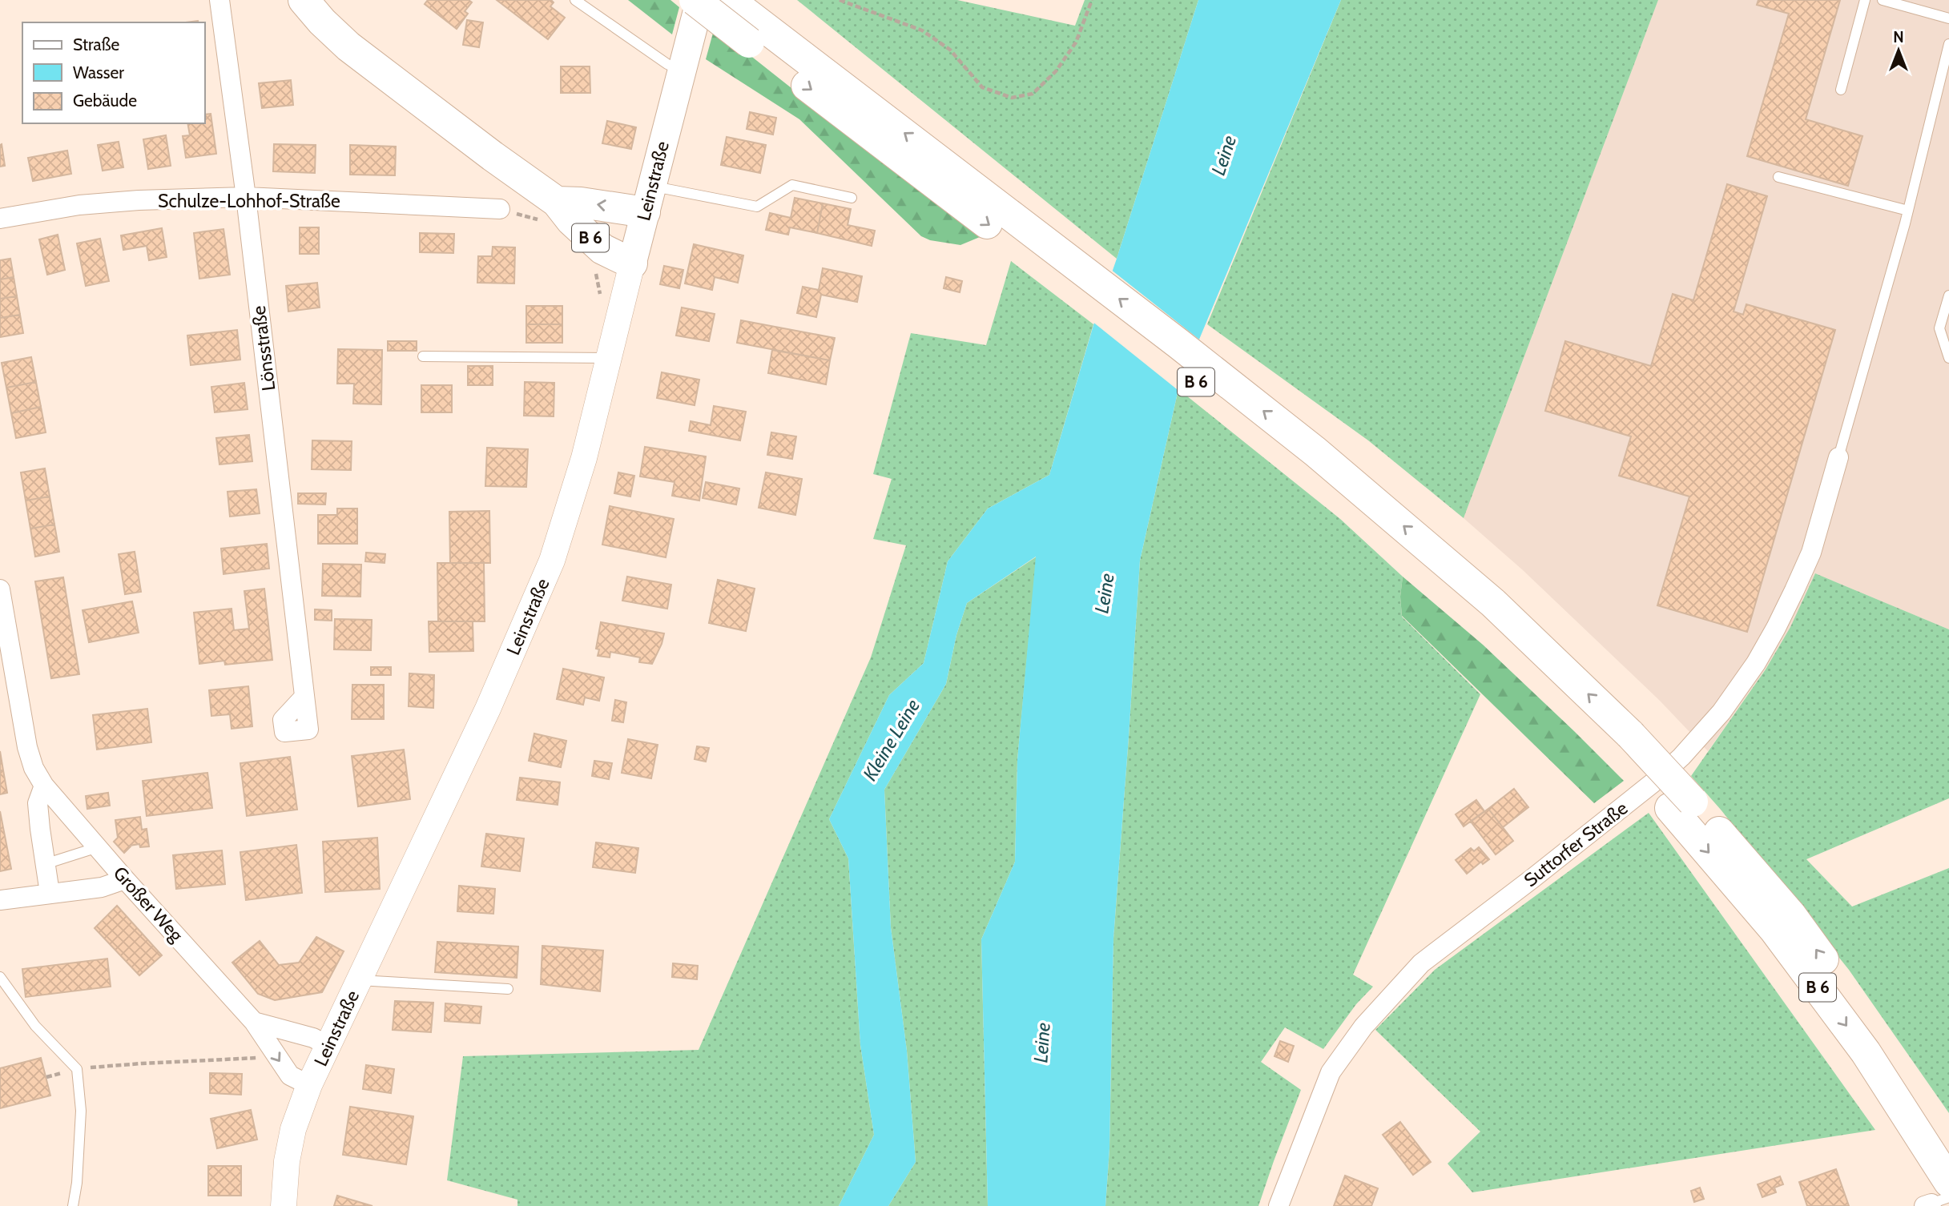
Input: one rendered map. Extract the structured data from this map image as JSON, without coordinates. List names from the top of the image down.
{
  "streets": {
    "highway": ["B 6"],
    "main road": ["Leinstraße"],
    "street": [
      "Schulze-Lohhof-Straße",
      "Lönsstraße",
      "Suttorfer Straße",
      "Großer Weg"
    ]
  },
  "crossings": [
    ["Leinstraße", "B 6"],
    ["Leinstraße", "Großer Weg"],
    ["Schulze-Lohhof-Straße", "Lönsstraße"]
  ],
  "water": ["Leine", "Kleine Leine"],
  "legend": ["Straße", "Wasser", "Gebäude"],
  "north": "top"
}
